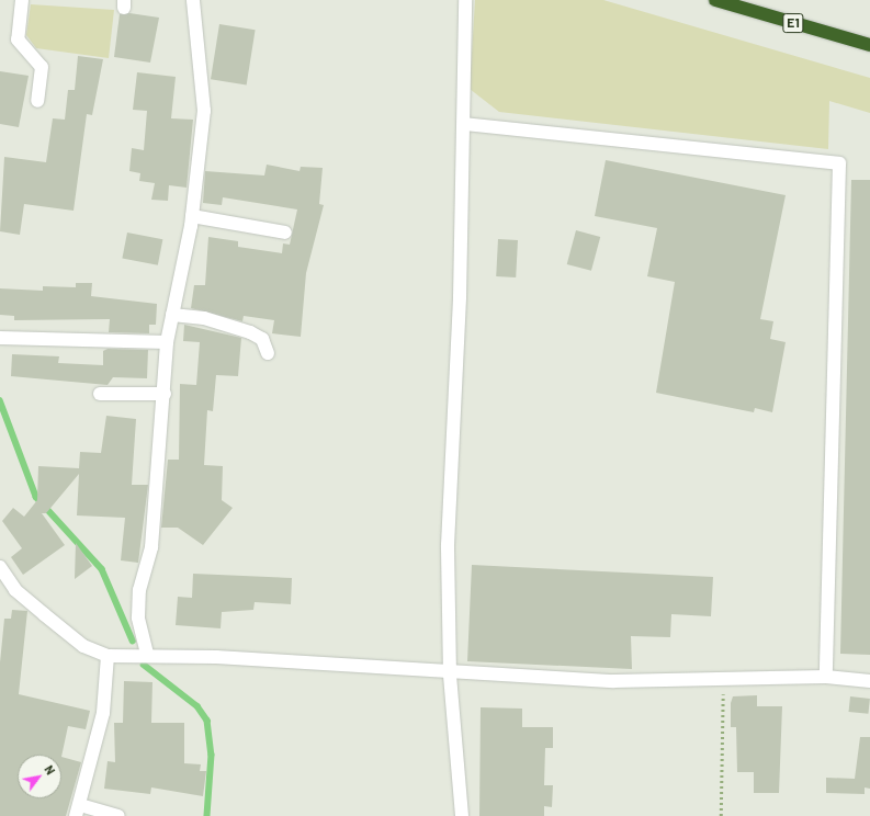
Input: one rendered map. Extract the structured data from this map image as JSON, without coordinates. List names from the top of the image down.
{
  "streets": {
    "highway": ["E1"]
  },
  "north": "top right"
}
